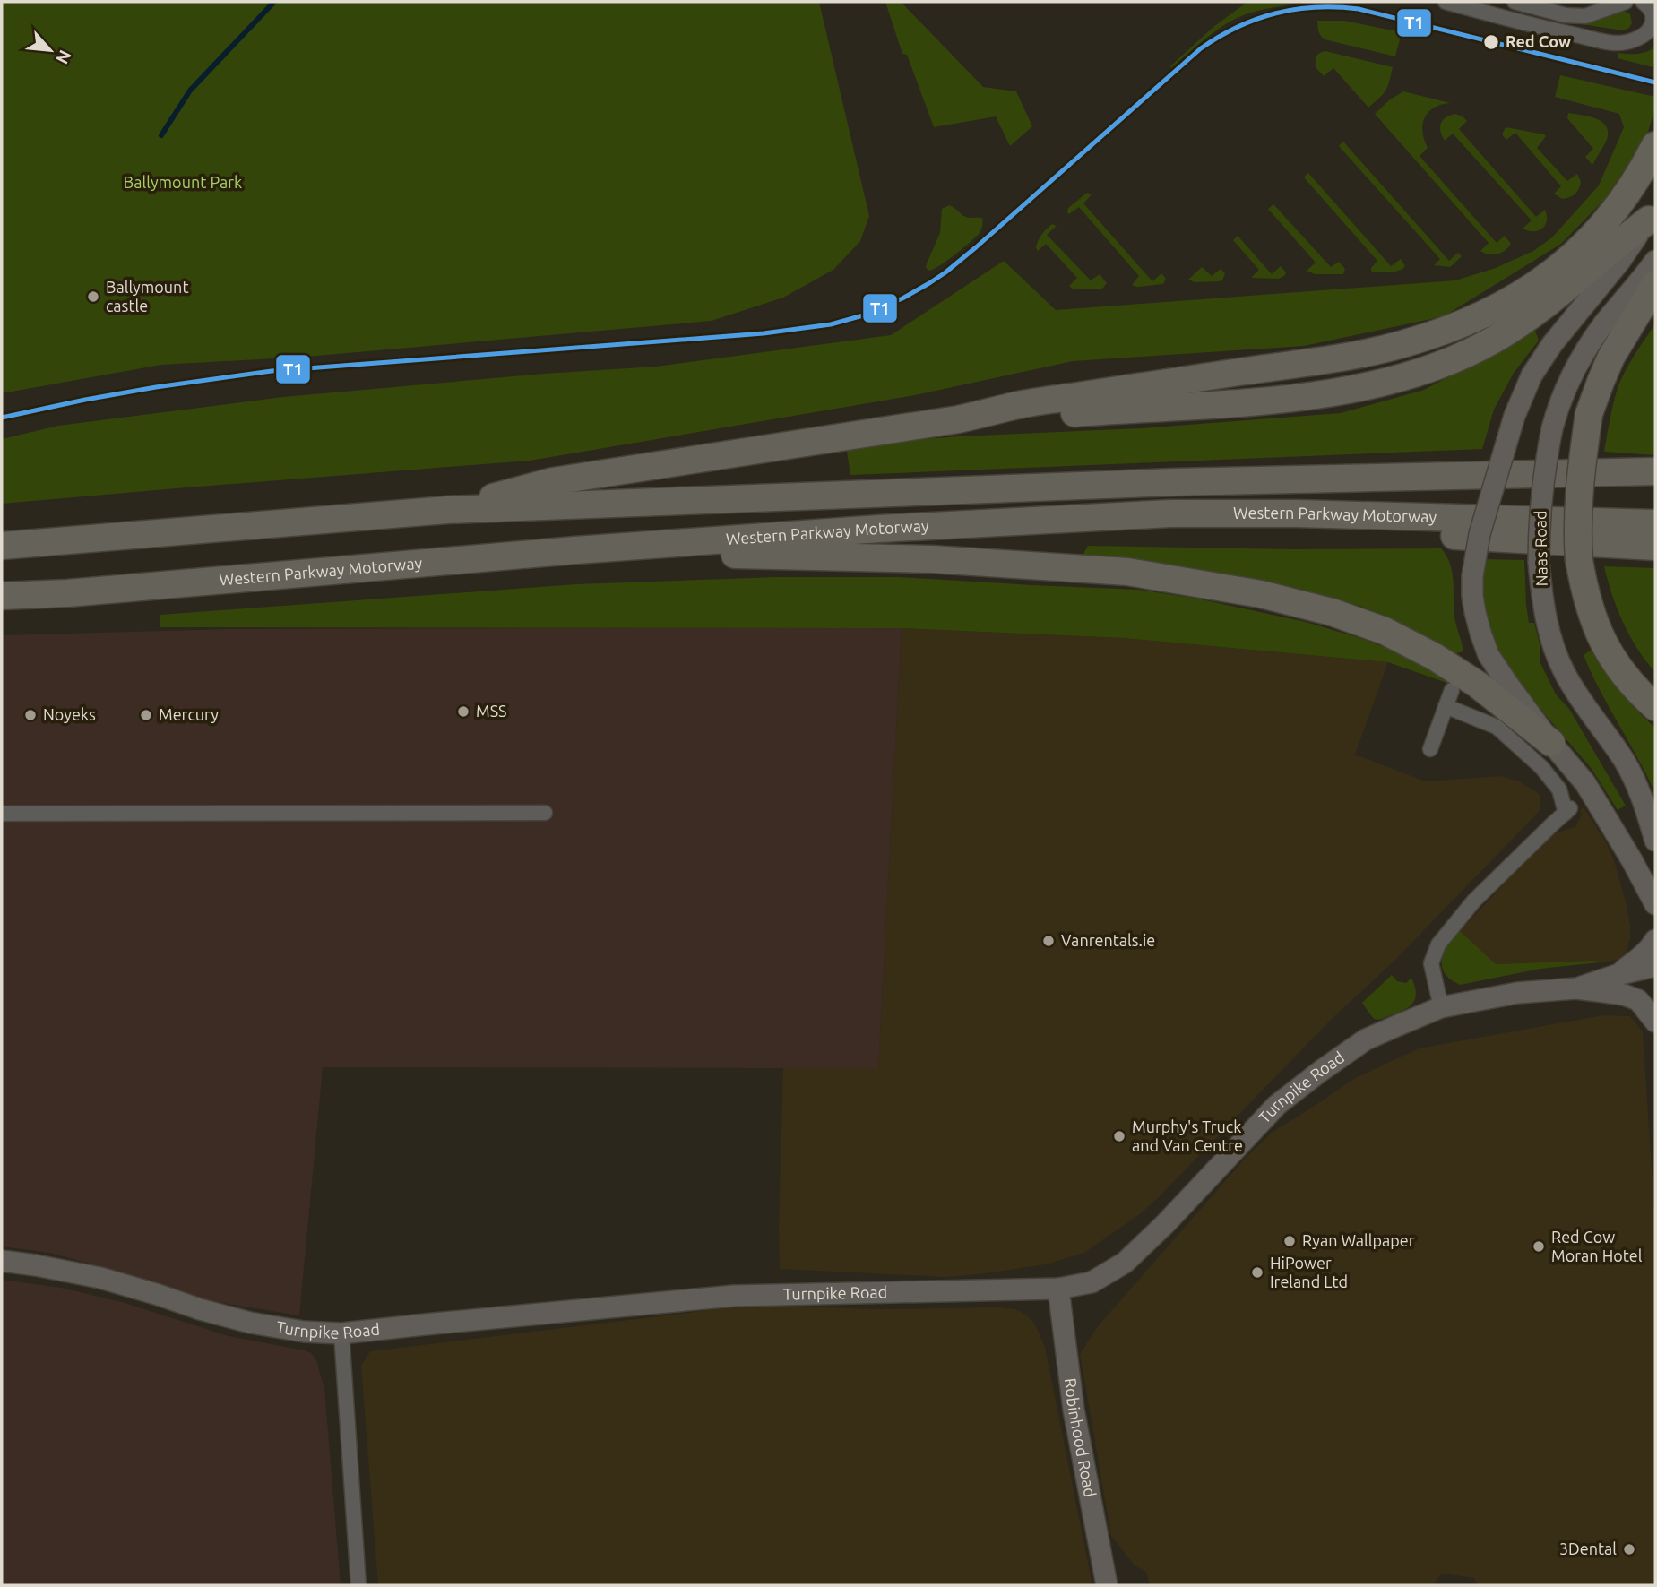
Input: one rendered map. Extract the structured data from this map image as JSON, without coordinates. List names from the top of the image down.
{
  "streets": {
    "highway": ["Western Parkway Motorway"],
    "street": ["Naas Road", "Turnpike Road", "Robinhood Road"]
  },
  "crossings": [
    ["Turnpike Road", "Robinhood Road"]
  ],
  "parks": ["Ballymount Park"],
  "places": [
    "Red Cow",
    "Ballymount castle",
    "MSS",
    "Noyeks",
    "Mercury",
    "Vanrentals.ie",
    "Murphy's Truck and Van Centre",
    "Ryan Wallpaper",
    "Red Cow Moran Hotel",
    "HiPower Ireland Ltd",
    "3Dental"
  ],
  "lines": ["transit line T1"],
  "north": "bottom right"
}
